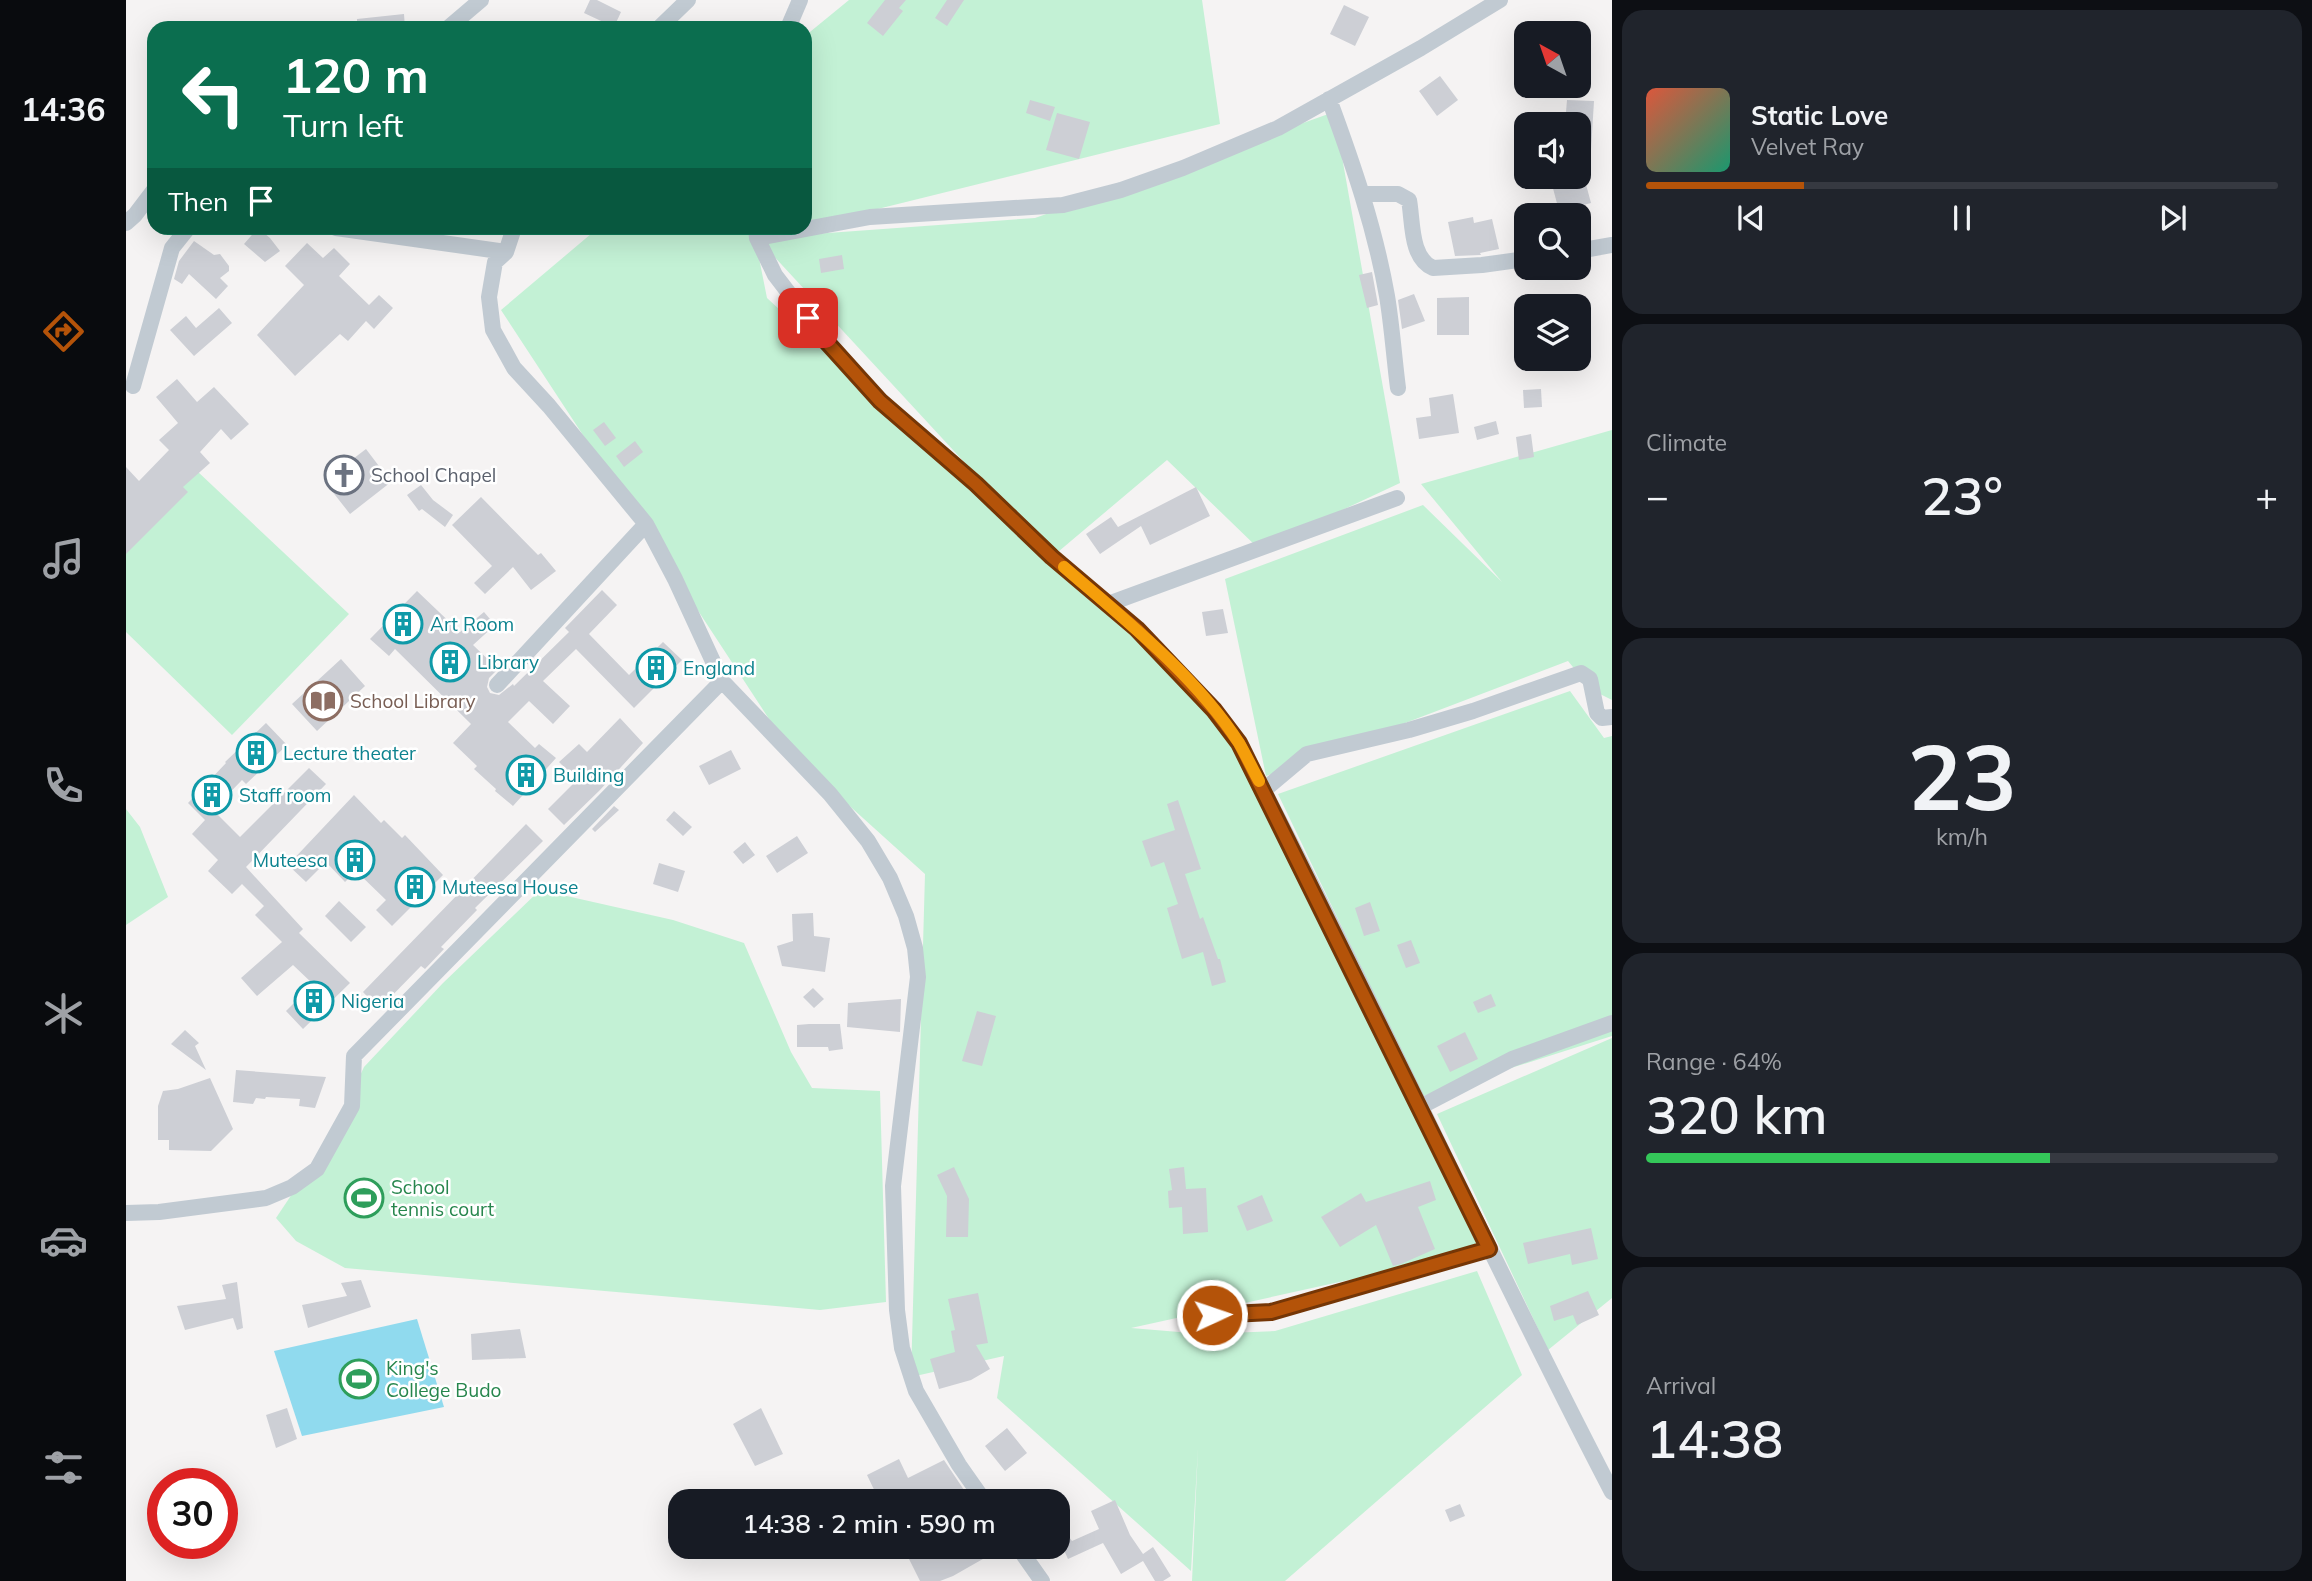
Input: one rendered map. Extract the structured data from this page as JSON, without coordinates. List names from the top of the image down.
{
  "places": {
    "church": ["School Chapel"],
    "building": [
      "Art Room",
      "Library",
      "England",
      "Lecture theater",
      "Building",
      "Staff room",
      "Muteesa",
      "Muteesa House",
      "Nigeria"
    ],
    "library": ["School Library"],
    "sports": ["School tennis court", "King's College Budo"]
  },
  "north": "top left",
  "page": {
    "tabs": "14:36",
    "turn": ["120 m", "Turn left"],
    "song": ["Static Love", "Velvet Ray"],
    "then": "Then",
    "tile": [
      "Climate",
      ["23", "km/h"],
      ["Range · 64%", "320 km"],
      ["Arrival", "14:38"]
    ],
    "heat": ["−", "23°", "+"],
    "limit": "30",
    "trip": "14:38 · 2 min · 590 m"
  }
}
